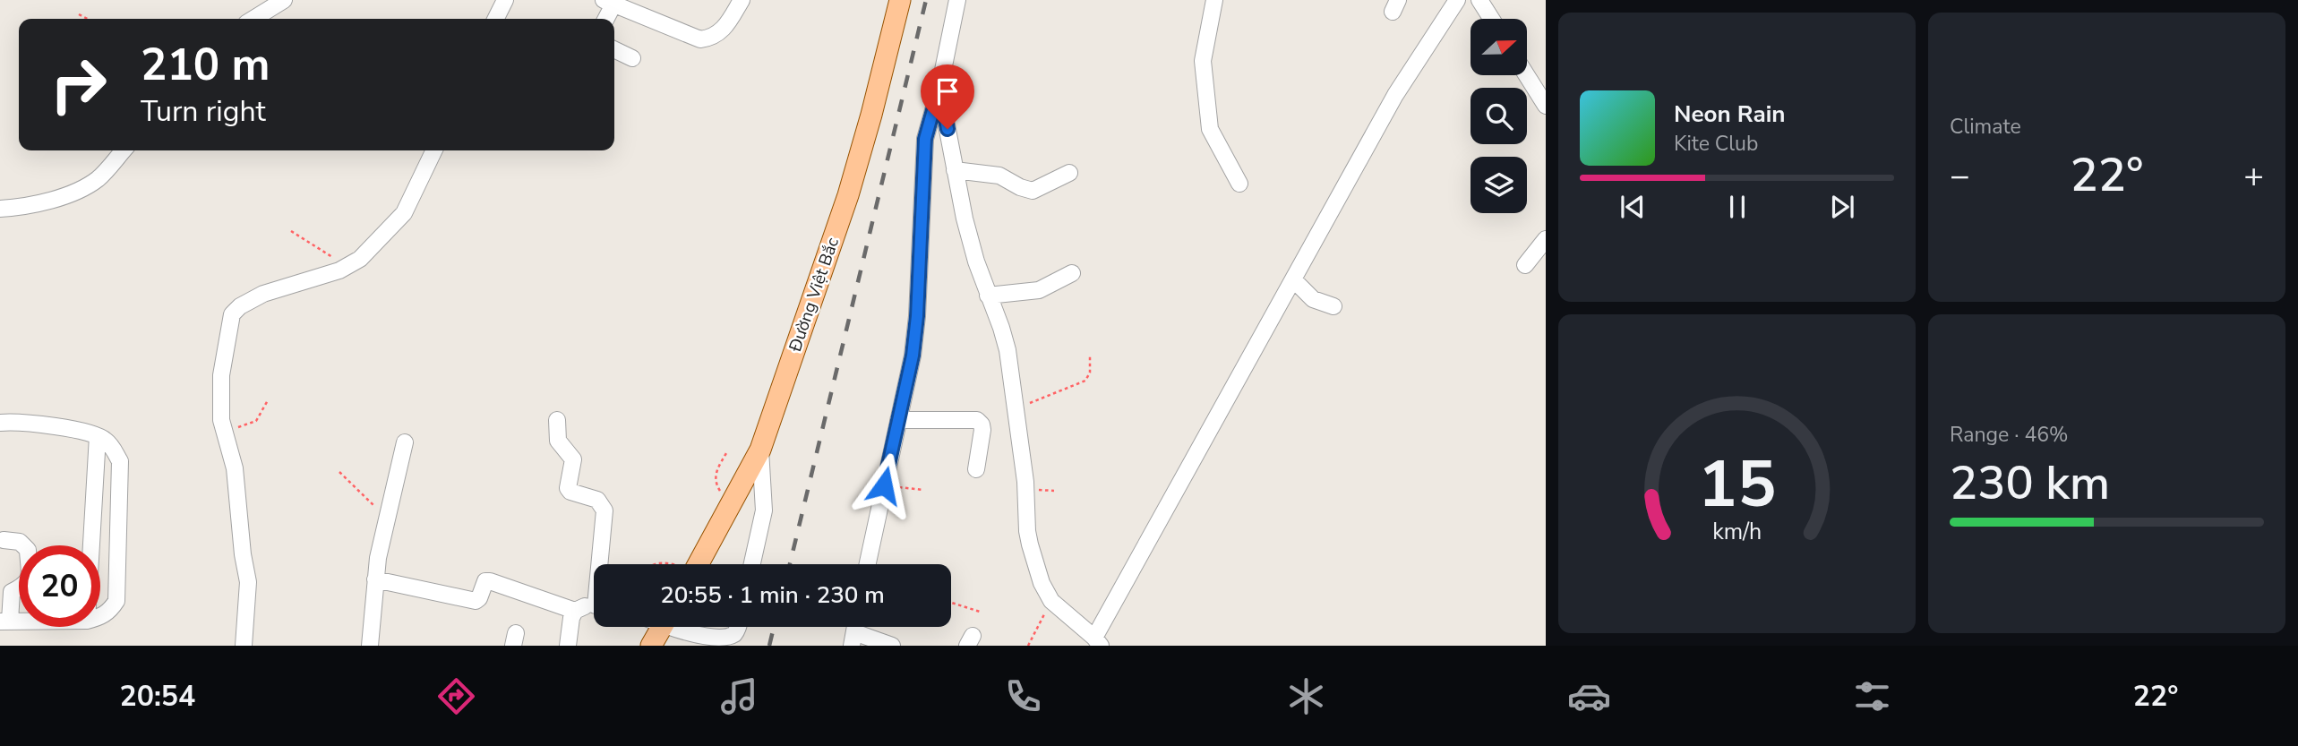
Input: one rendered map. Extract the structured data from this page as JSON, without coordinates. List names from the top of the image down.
{
  "streets": {
    "main road": ["Đường Việt Bắc"]
  },
  "north": "right",
  "page": {
    "tile": [
      "Climate",
      ["Range · 46%", "230 km"]
    ],
    "turn": ["210 m", "Turn right"],
    "song": ["Neon Rain", "Kite Club"],
    "heat": ["−", "22°", "+"],
    "limit": "20",
    "trip": "20:55 · 1 min · 230 m",
    "tabs": ["20:54", "22°"],
    "gauge": ["15", "km/h"]
  }
}
